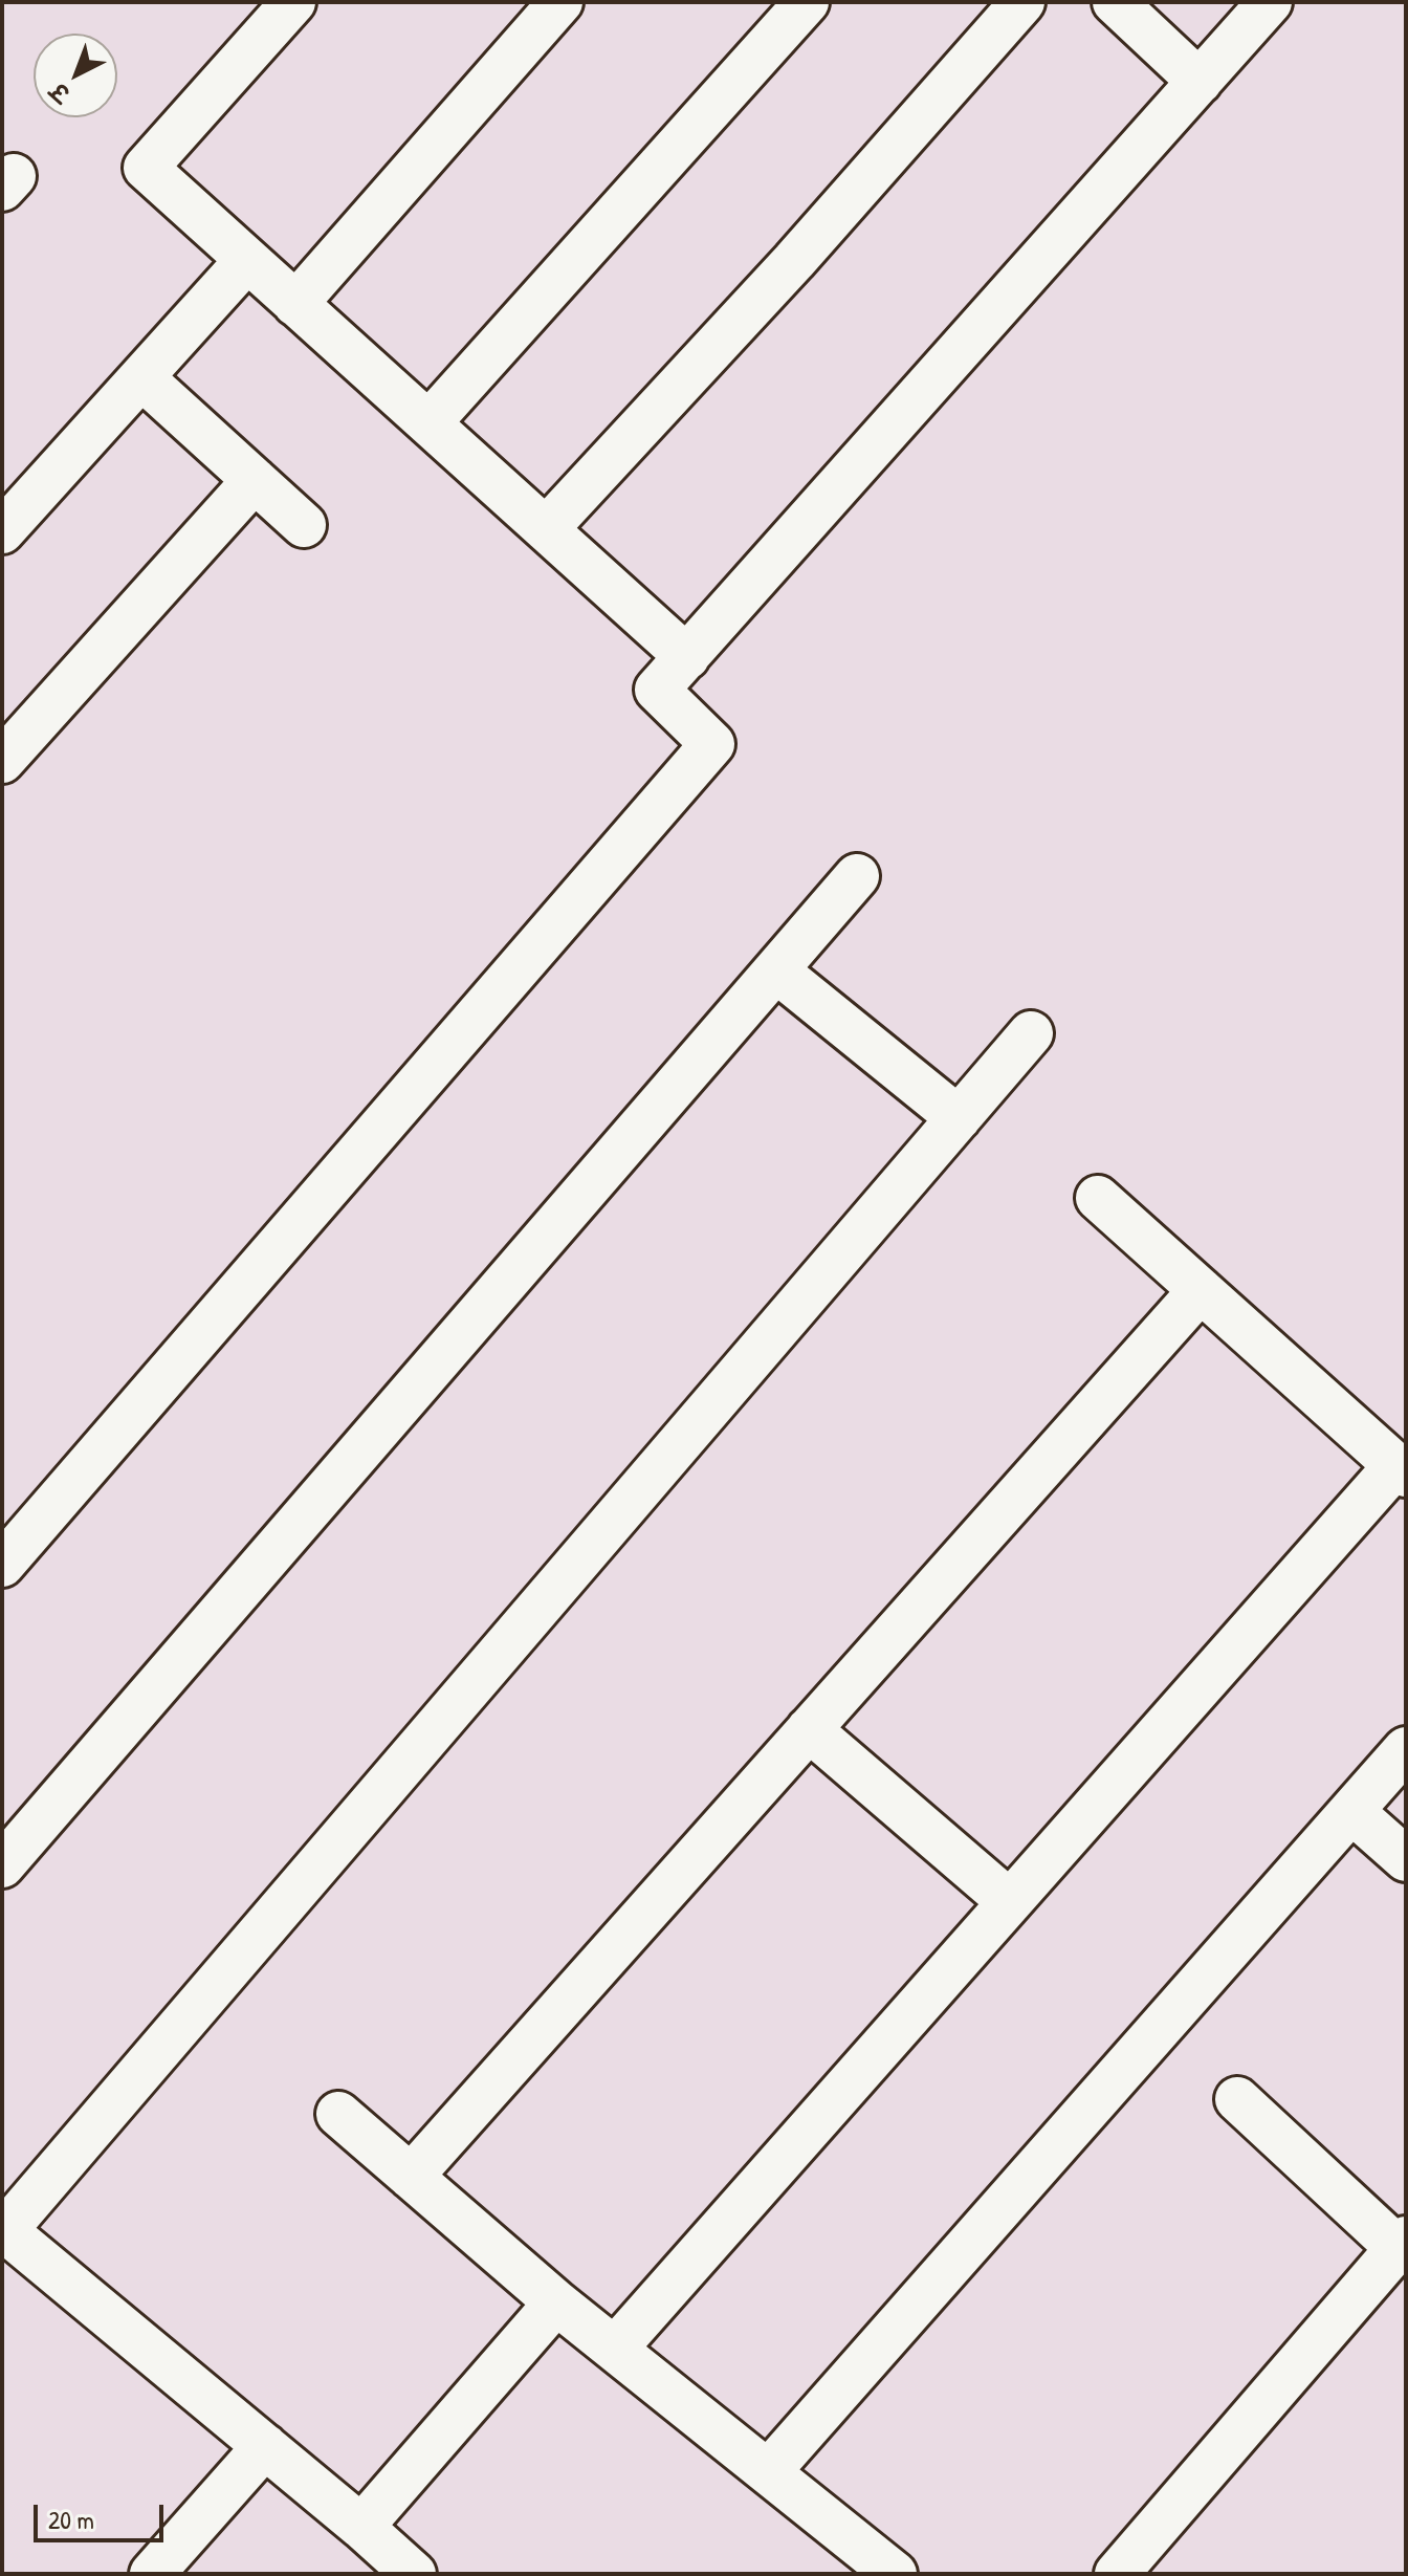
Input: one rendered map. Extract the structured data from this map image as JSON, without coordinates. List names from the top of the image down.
{
  "scale_bar": "20 m",
  "north": "bottom left"
}
